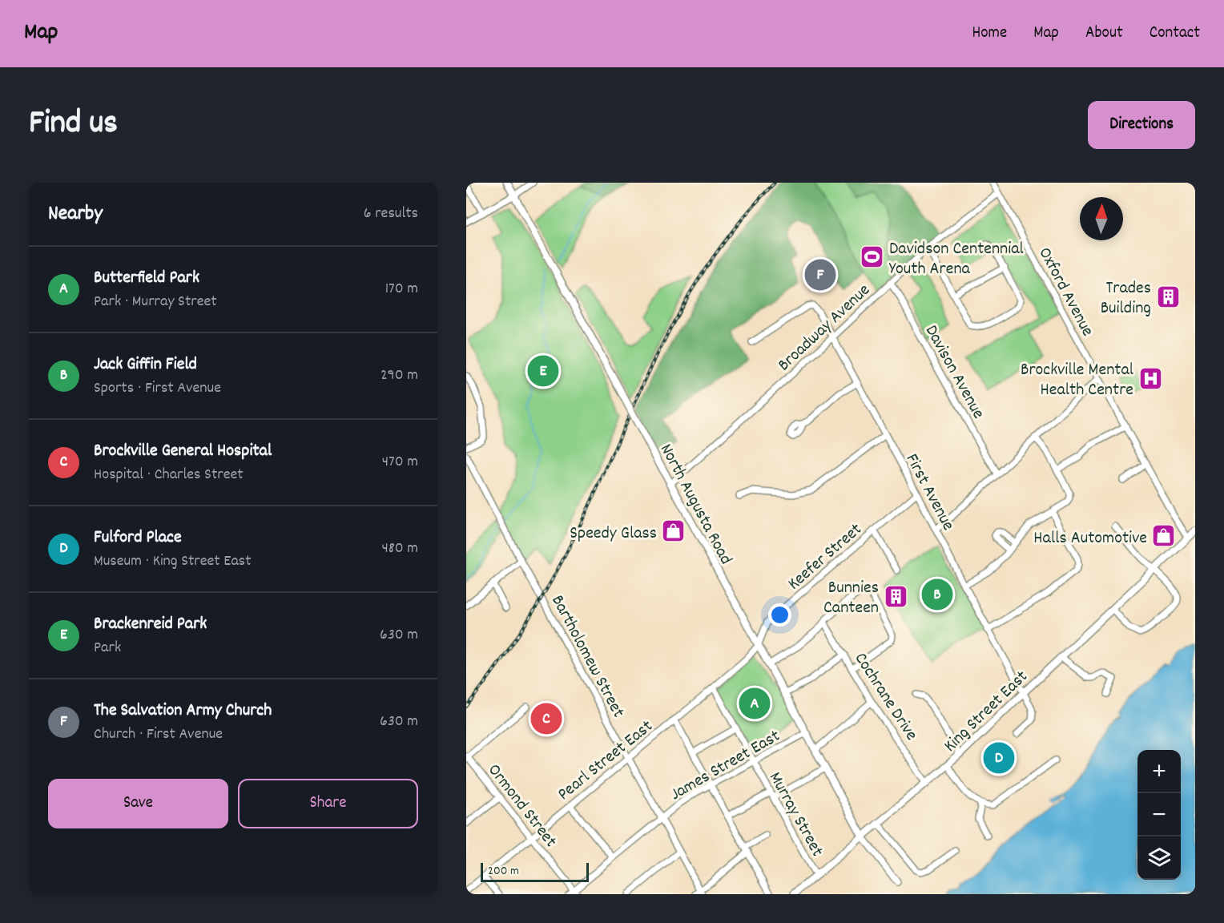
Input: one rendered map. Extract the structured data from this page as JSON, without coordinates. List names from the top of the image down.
{
  "streets": {
    "main road": ["North Augusta Road", "King Street East"],
    "street": [
      "Oxford Avenue",
      "Broadway Avenue",
      "Davison Avenue",
      "First Avenue",
      "Keefer Street",
      "Bartholomew Street",
      "Cochrane Drive",
      "Pearl Street East",
      "James Street East",
      "Ormond Street",
      "Murray Street"
    ]
  },
  "crossings": [
    ["Oxford Avenue", "Broadway Avenue"],
    ["Oxford Avenue", "King Street East"],
    ["Broadway Avenue", "Davison Avenue"],
    ["Broadway Avenue", "First Avenue"],
    ["Broadway Avenue", "North Augusta Road"],
    ["First Avenue", "Keefer Street"],
    ["First Avenue", "King Street East"],
    ["North Augusta Road", "Keefer Street"],
    ["North Augusta Road", "King Street East"],
    ["North Augusta Road", "Pearl Street East"],
    ["North Augusta Road", "James Street East"],
    ["Keefer Street", "Pearl Street East"],
    ["Bartholomew Street", "Pearl Street East"],
    ["Bartholomew Street", "James Street East"],
    ["Cochrane Drive", "King Street East"],
    ["King Street East", "Murray Street"],
    ["Pearl Street East", "Ormond Street"],
    ["Pearl Street East", "Murray Street"],
    ["James Street East", "Ormond Street"],
    ["James Street East", "Murray Street"]
  ],
  "places": {
    "sports": ["Davidson Centennial Youth Arena"],
    "building": ["Trades Building", "Bunnies Canteen"],
    "hospital": ["Brockville Mental Health Centre"],
    "shop": ["Speedy Glass", "Halls Automotive"]
  },
  "scale_bar": "200 m",
  "north": "top",
  "page": {
    "header": "Map",
    "nav": [
      "Home",
      "Map",
      "About",
      "Contact"
    ],
    "title": "Find us",
    "buttons": [
      "Directions",
      ["Save", "Share"]
    ],
    "heading": ["Nearby", "6 results"],
    "list": [
      {
        "mark": "A",
        "name": "Butterfield Park",
        "note": "Park · Murray Street",
        "value": "170 m"
      },
      {
        "mark": "B",
        "name": "Jack Giffin Field",
        "note": "Sports · First Avenue",
        "value": "290 m"
      },
      {
        "mark": "C",
        "name": "Brockville General Hospital",
        "note": "Hospital · Charles Street",
        "value": "470 m"
      },
      {
        "mark": "D",
        "name": "Fulford Place",
        "note": "Museum · King Street East",
        "value": "480 m"
      },
      {
        "mark": "E",
        "name": "Brackenreid Park",
        "note": "Park",
        "value": "630 m"
      },
      {
        "mark": "F",
        "name": "The Salvation Army Church",
        "note": "Church · First Avenue",
        "value": "630 m"
      }
    ],
    "pins": [
      "F",
      "E",
      "B",
      "A",
      "C",
      "D"
    ],
    "map_buttons": ["+", "−"],
    "scale": "200 m"
  }
}
